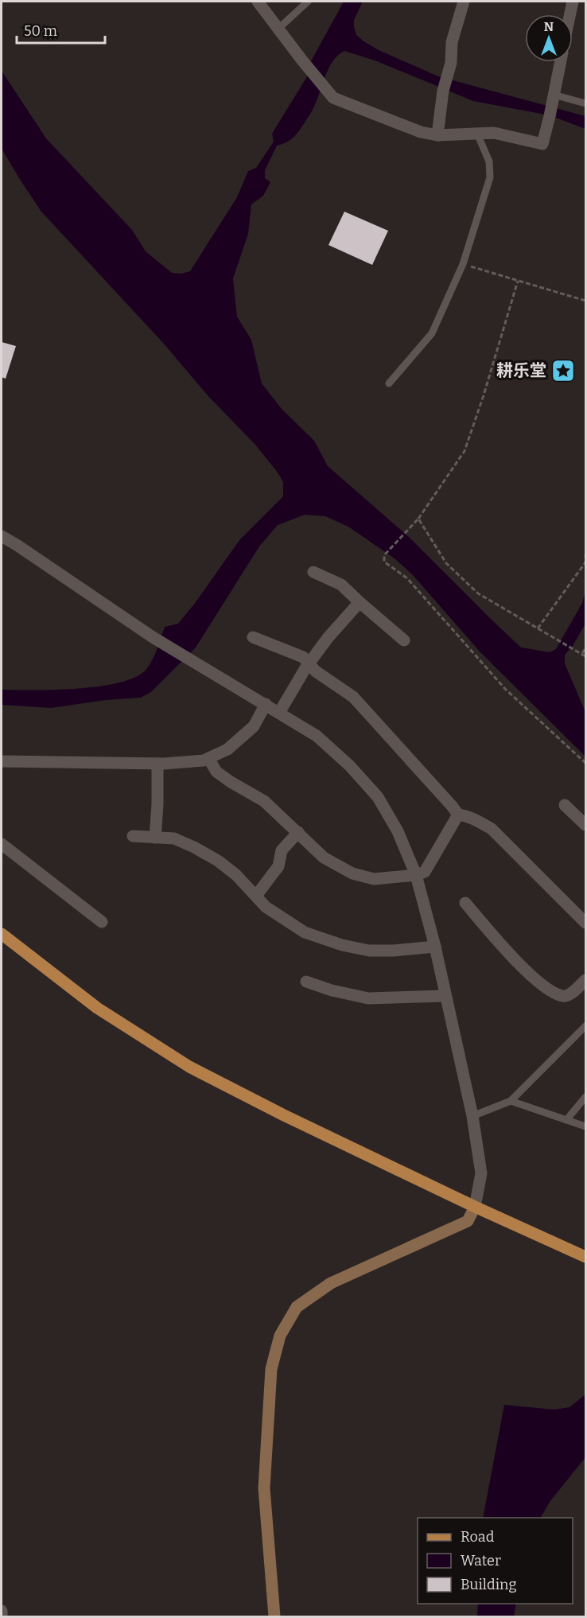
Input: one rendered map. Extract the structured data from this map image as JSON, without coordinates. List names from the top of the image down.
{
  "places": {
    "place": ["耕乐堂"]
  },
  "legend": ["Road", "Water", "Building"],
  "scale_bar": "50 m",
  "north": "top"
}
